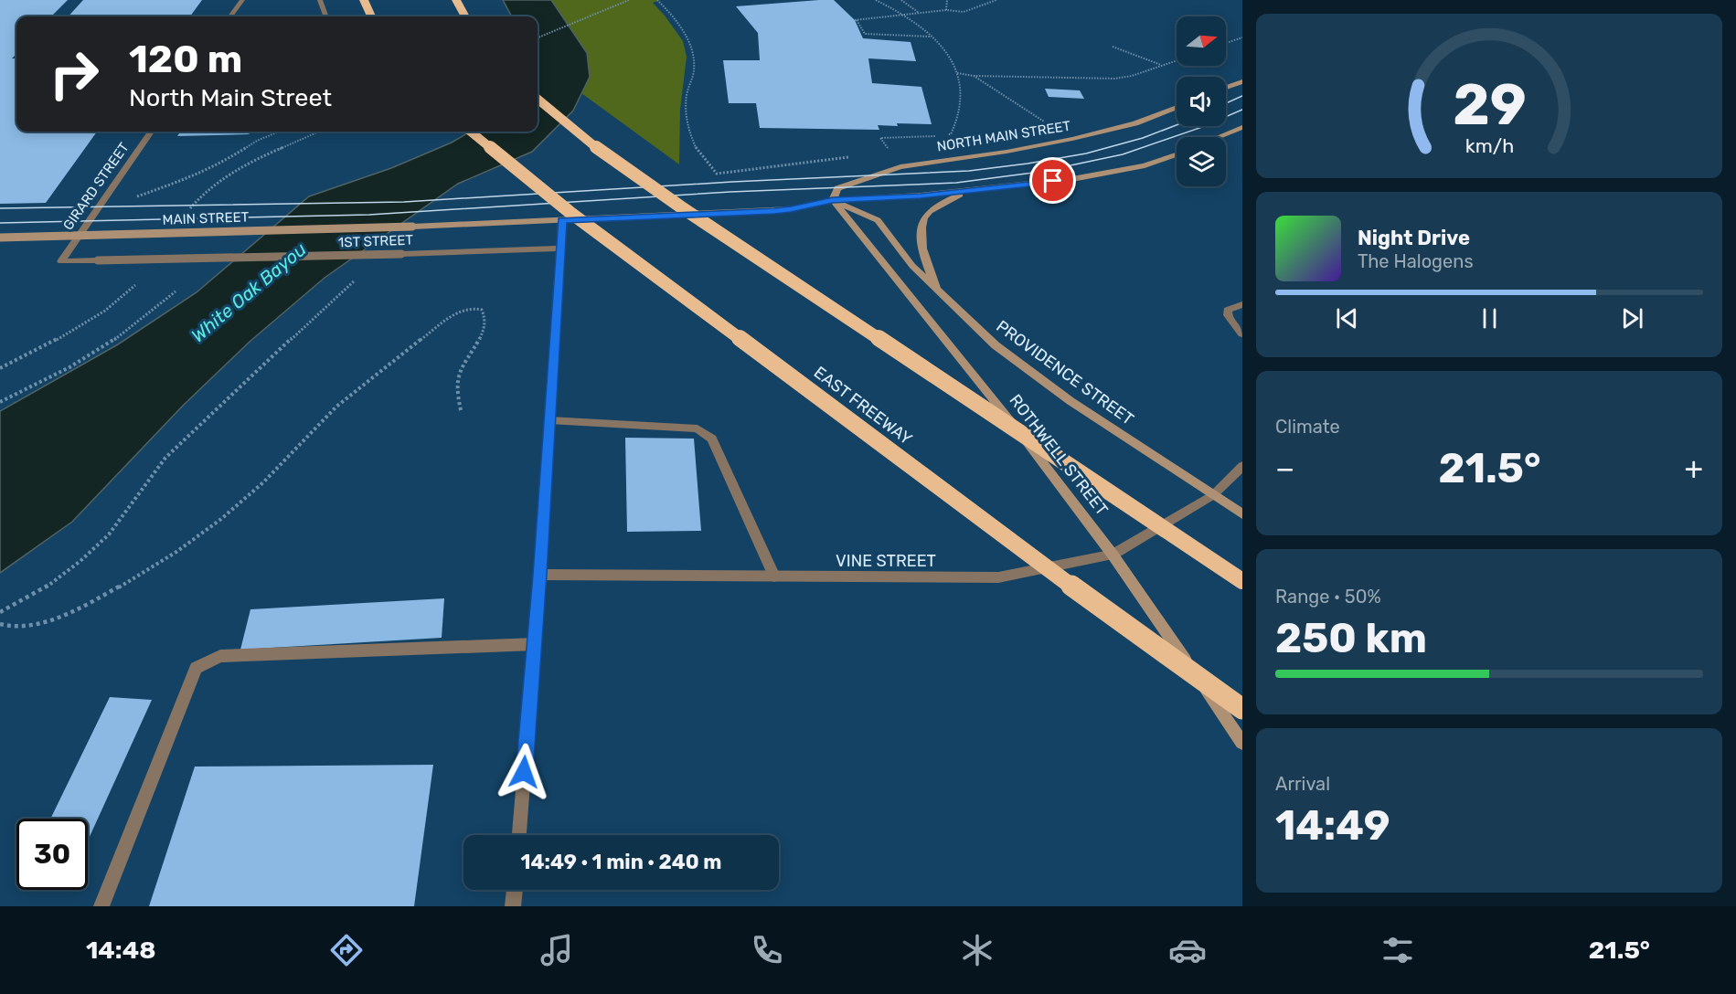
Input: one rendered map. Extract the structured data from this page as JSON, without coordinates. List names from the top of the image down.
{
  "streets": {
    "highway": ["EAST FREEWAY"],
    "main road": [
      "NORTH MAIN STREET",
      "MAIN STREET",
      "PROVIDENCE STREET",
      "ROTHWELL STREET"
    ],
    "street": ["GIRARD STREET", "1ST STREET", "VINE STREET"]
  },
  "crossings": [
    ["NORTH MAIN STREET", "MAIN STREET"],
    ["NORTH MAIN STREET", "PROVIDENCE STREET"],
    ["NORTH MAIN STREET", "ROTHWELL STREET"],
    ["GIRARD STREET", "1ST STREET"],
    ["PROVIDENCE STREET", "ROTHWELL STREET"],
    ["PROVIDENCE STREET", "VINE STREET"],
    ["ROTHWELL STREET", "VINE STREET"]
  ],
  "water": ["White Oak Bayou"],
  "north": "right",
  "page": {
    "turn": ["120 m", "North Main Street"],
    "song": ["Night Drive", "The Halogens"],
    "tile": [
      "Climate",
      ["Range · 50%", "250 km"],
      ["Arrival", "14:49"]
    ],
    "heat": ["−", "21.5°", "+"],
    "limit": "30",
    "trip": "14:49 · 1 min · 240 m",
    "tabs": ["14:48", "21.5°"],
    "gauge": ["29", "km/h"]
  }
}
